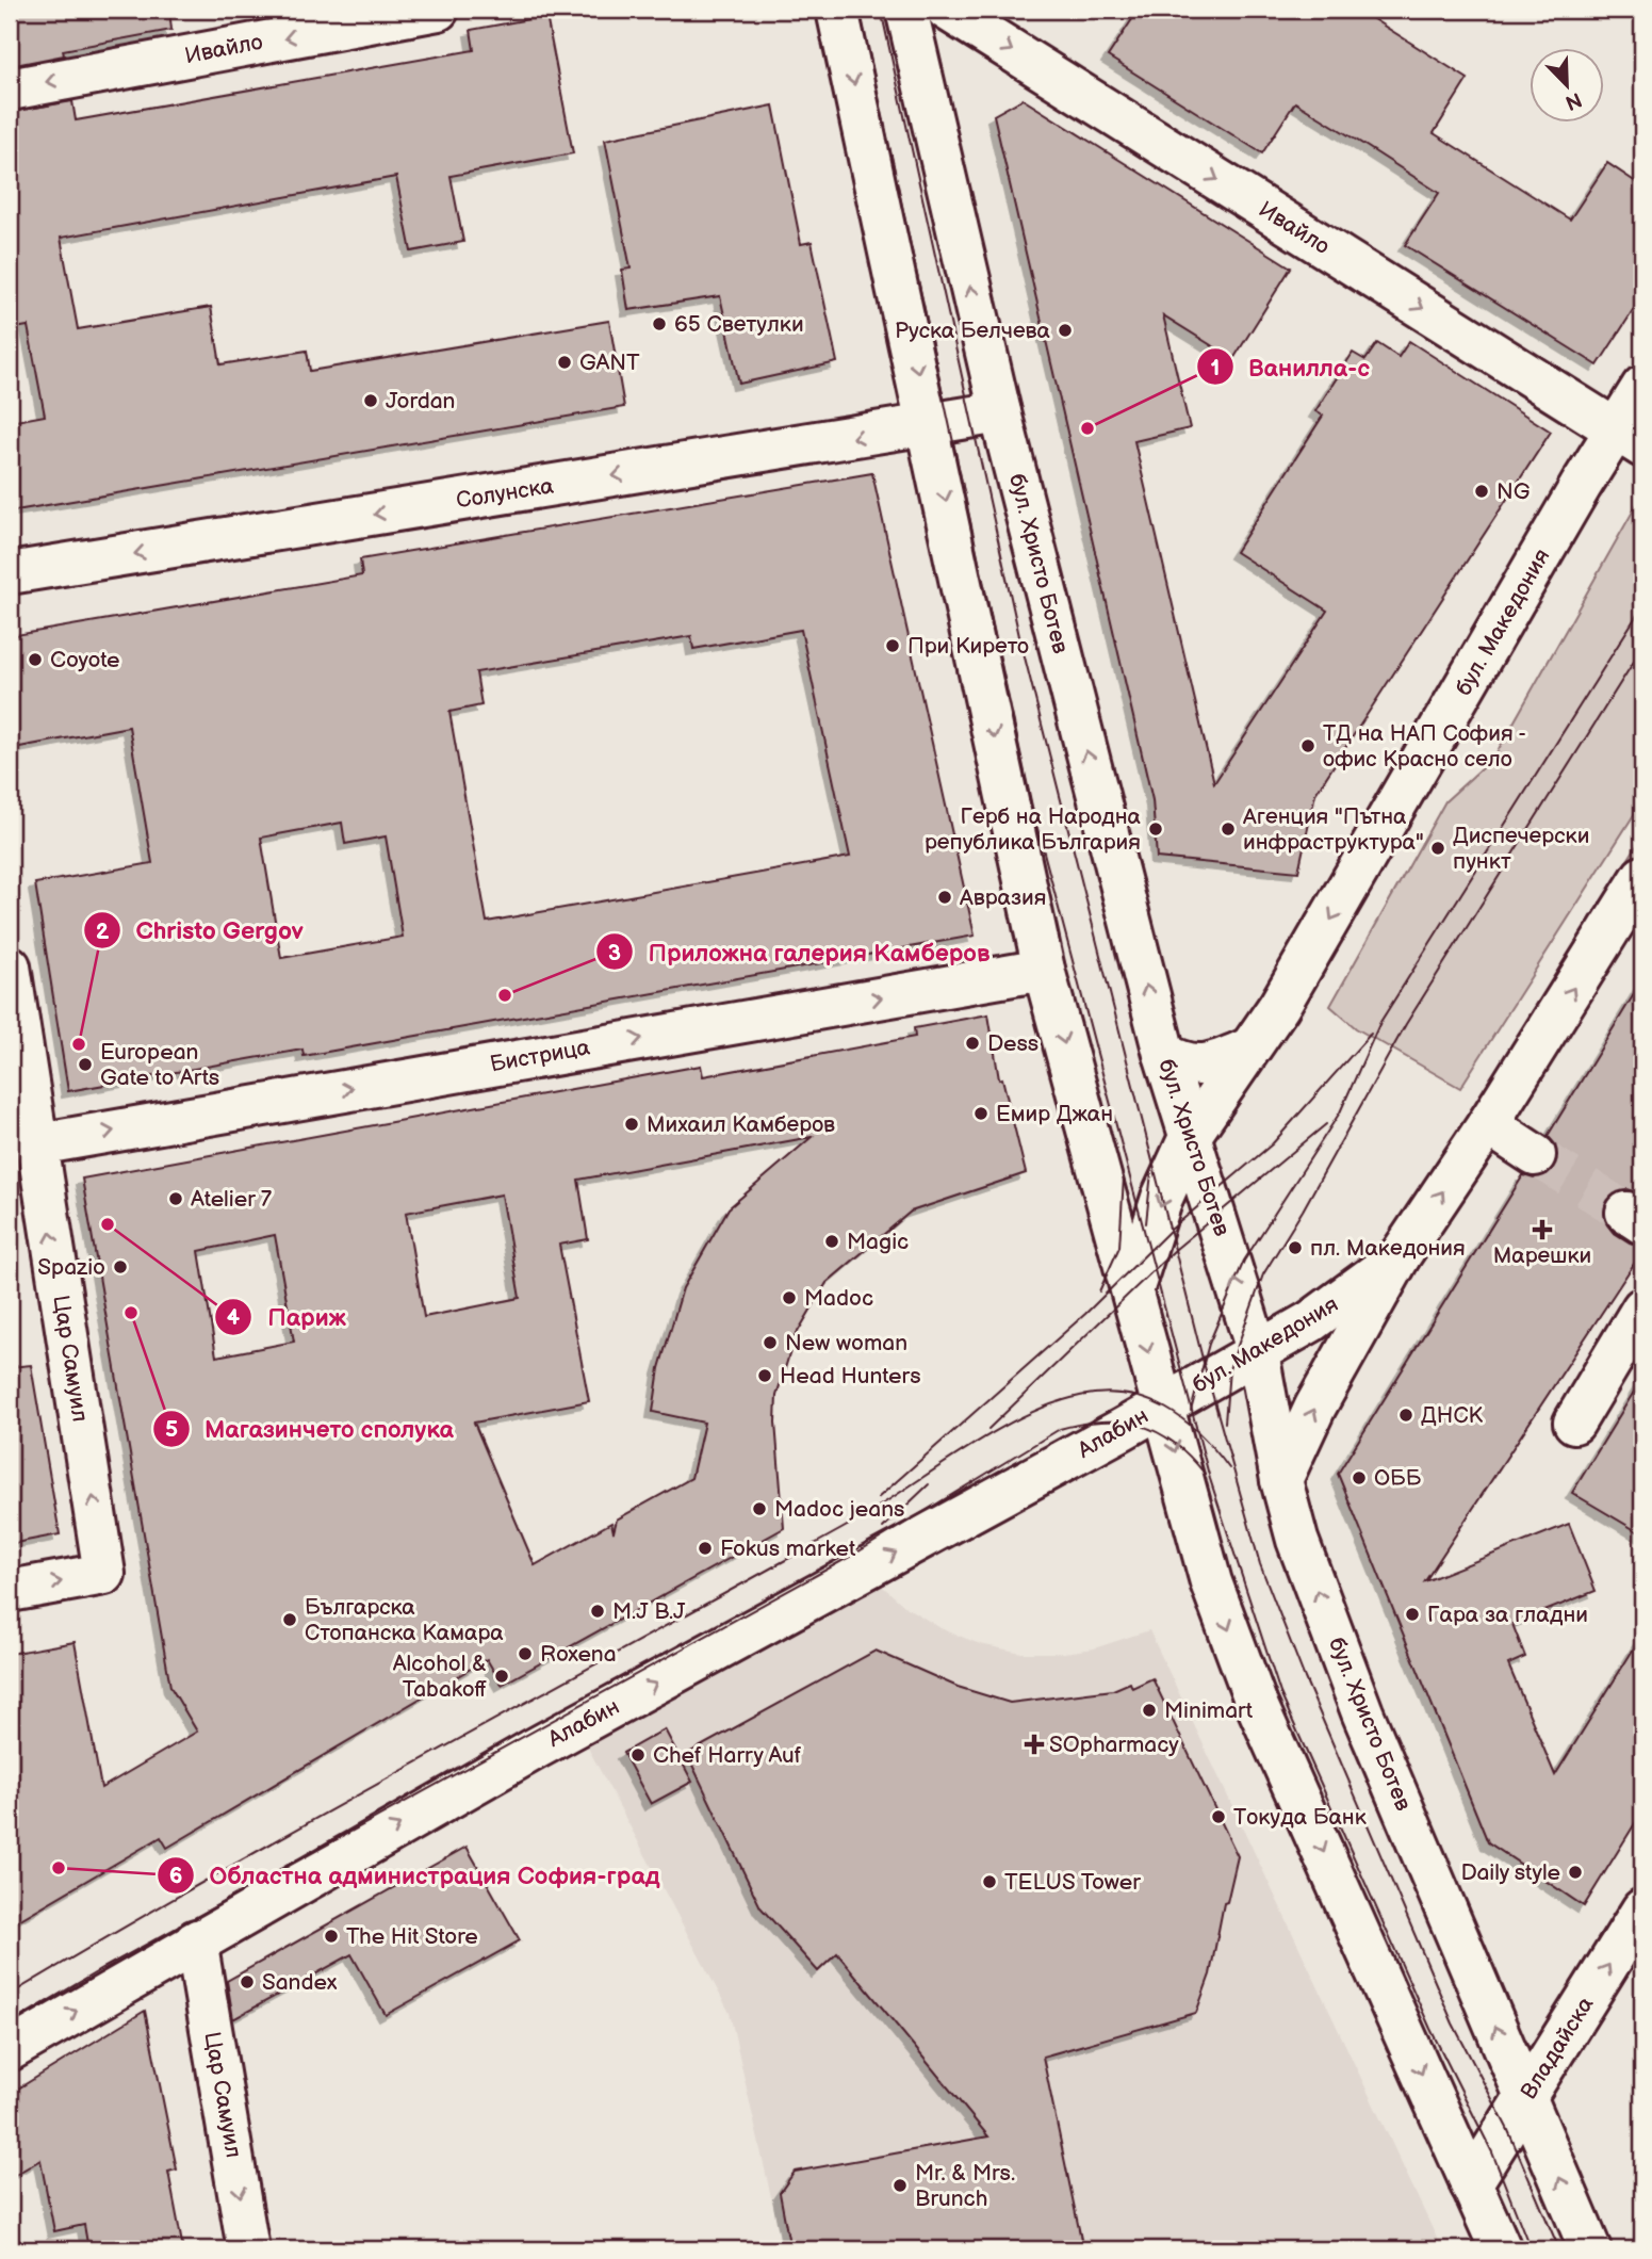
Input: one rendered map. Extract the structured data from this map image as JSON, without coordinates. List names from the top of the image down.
{
  "streets": {
    "street": [
      "Ивайло",
      "Солунска",
      "бул. Христо Ботев",
      "бул. Македония",
      "Бистрица",
      "Цар Самуил",
      "Алабин",
      "Владайска"
    ]
  },
  "crossings": [
    ["Ивайло", "бул. Македония"],
    ["Солунска", "бул. Христо Ботев"],
    ["бул. Христо Ботев", "бул. Македония"],
    ["бул. Христо Ботев", "Владайска"],
    ["бул. Македония", "Алабин"],
    ["Бистрица", "Цар Самуил"],
    ["Цар Самуил", "Алабин"]
  ],
  "one_way": [
    "Солунска",
    "Бистрица",
    "Алабин",
    "Владайска"
  ],
  "places": {
    "other": [
      "65 Светулки",
      "Руска Белчева",
      "GANT",
      "Jordan",
      "Ванилла-с",
      "NG",
      "При Кирето",
      "Coyote",
      "ТД на НАП София - офис Красно село",
      "Герб на Народна република България",
      "Агенция \"Пътна инфраструктура\"",
      "Диспечерски пункт",
      "Авразия",
      "Приложна галерия Камберов",
      "Dess",
      "Christo Gergov",
      "European Gate to Arts",
      "Емир Джан",
      "Михаил Камберов",
      "Atelier 7",
      "Париж",
      "Magic",
      "пл. Македония",
      "Spazio",
      "Madoc",
      "Магазинчето сполука",
      "New woman",
      "Head Hunters",
      "ДНСК",
      "ОББ",
      "Madoc jeans",
      "Fokus market",
      "M.J B.J",
      "Гара за гладни",
      "Българска Стопанска Камара",
      "Roxena",
      "Alcohol & Tabakoff",
      "Minimart",
      "Chef Harry Auf",
      "Токуда Банк",
      "Областна администрация София-град",
      "Daily style",
      "TELUS Tower",
      "The Hit Store",
      "Sandex",
      "Mr. & Mrs. Brunch"
    ],
    "health": ["Марешки", "SOpharmacy"]
  },
  "north": "bottom right"
}
